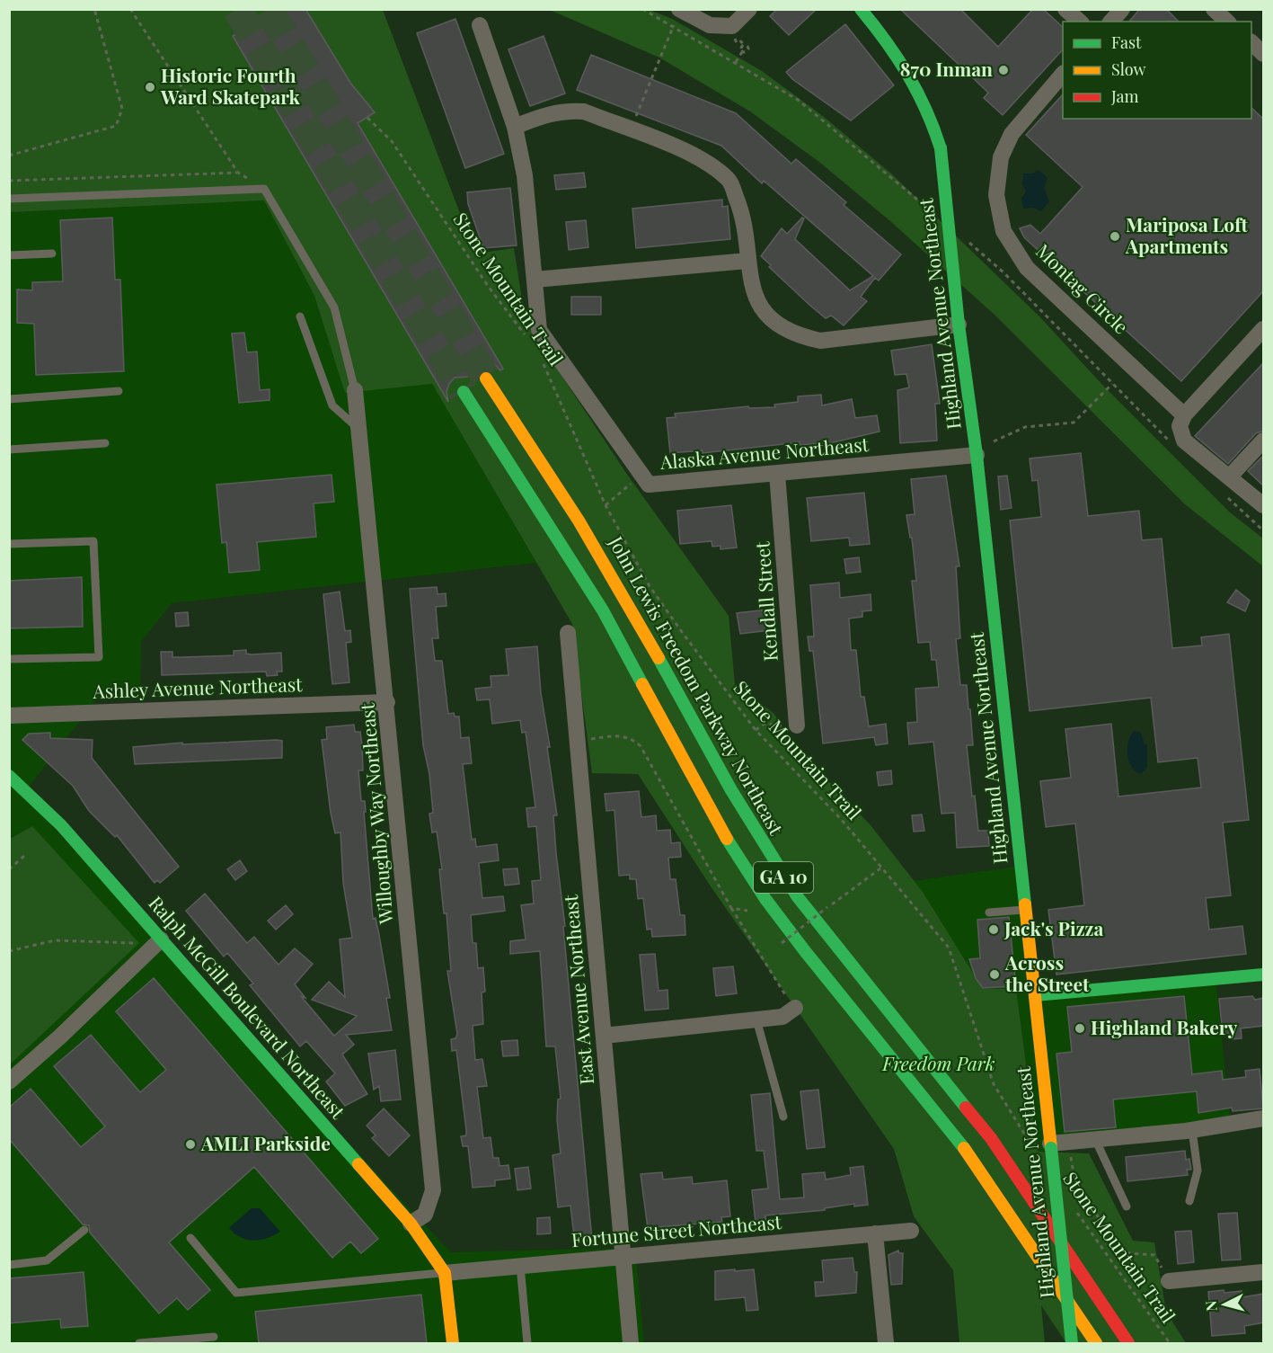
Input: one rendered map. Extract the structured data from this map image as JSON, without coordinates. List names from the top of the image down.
{
  "streets": {
    "main road": [
      "Highland Avenue Northeast",
      "John Lewis Freedom Parkway Northeast",
      "GA 10",
      "Ralph McGill Boulevard Northeast"
    ],
    "street": [
      "Montag Circle",
      "Alaska Avenue Northeast",
      "Kendall Street",
      "Ashley Avenue Northeast",
      "Willoughby Way Northeast",
      "East Avenue Northeast",
      "Fortune Street Northeast"
    ],
    "path": ["Stone Mountain Trail"]
  },
  "crossings": [
    ["Stone Mountain Trail", "Alaska Avenue Northeast"],
    ["Highland Avenue Northeast", "Alaska Avenue Northeast"],
    ["Alaska Avenue Northeast", "Kendall Street"],
    ["Ashley Avenue Northeast", "Willoughby Way Northeast"],
    ["Willoughby Way Northeast", "Ralph McGill Boulevard Northeast"],
    ["East Avenue Northeast", "Fortune Street Northeast"],
    ["Ralph McGill Boulevard Northeast", "Fortune Street Northeast"]
  ],
  "parks": ["Freedom Park"],
  "places": [
    "870 Inman",
    "Historic Fourth Ward Skatepark",
    "Mariposa Loft Apartments",
    "Jack's Pizza",
    "Across the Street",
    "Highland Bakery",
    "AMLI Parkside"
  ],
  "legend": ["Fast", "Slow", "Jam"],
  "north": "left"
}
